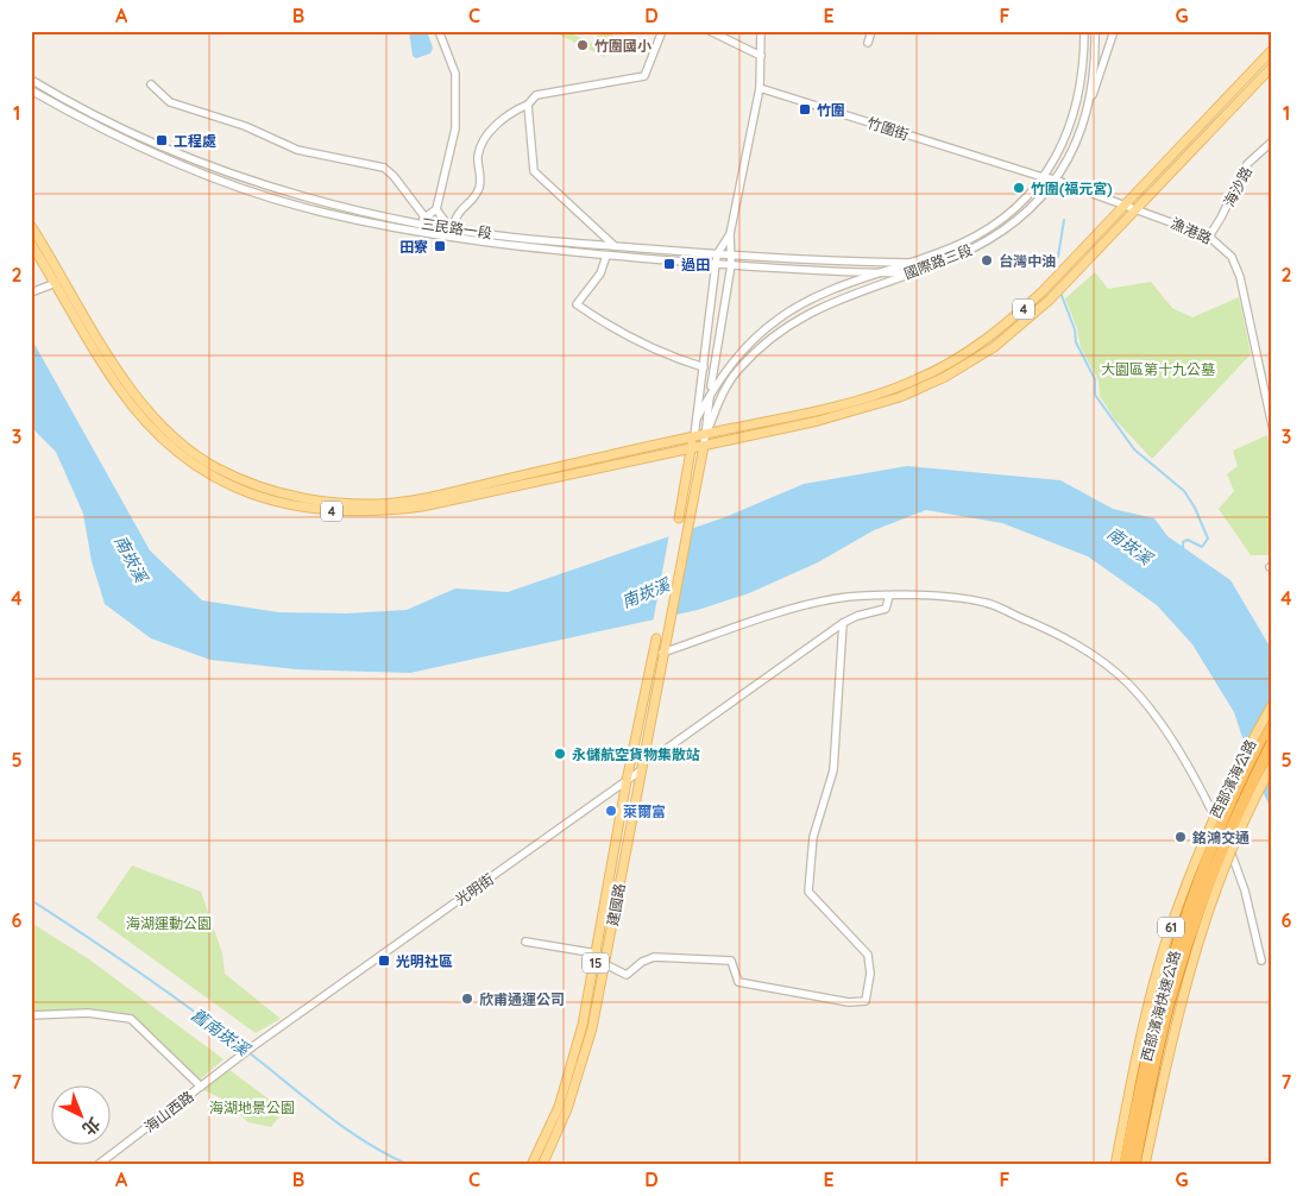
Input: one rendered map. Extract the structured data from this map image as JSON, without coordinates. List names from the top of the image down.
{
  "streets": {
    "highway": ["61", "西部濱海快速公路"],
    "main road": [
      "4",
      "西部濱海公路",
      "建國路",
      "15"
    ],
    "street": [
      "竹圍街",
      "海沙路",
      "三民路一段",
      "漁港路",
      "國際路三段",
      "光明街",
      "海山西路"
    ]
  },
  "crossings": [
    ["竹圍街", "漁港路"],
    ["竹圍街", "國際路三段"],
    ["海沙路", "漁港路"],
    ["三民路一段", "國際路三段"],
    ["漁港路", "國際路三段"],
    ["漁港路", "4"],
    ["國際路三段", "4"],
    ["4", "15"],
    ["光明街", "建國路"],
    ["光明街", "海山西路"],
    ["建國路", "15"]
  ],
  "water": ["南崁溪", "舊南崁溪"],
  "parks": ["大園區第十九公墓", "海湖運動公園", "海湖地景公園"],
  "places": {
    "other": [
      "竹圍國小",
      "竹圍(福元宮)",
      "台灣中油",
      "永儲航空貨物集散站",
      "萊爾富",
      "銘鴻交通",
      "欣甫通運公司"
    ],
    "transit": [
      "竹圍",
      "工程處",
      "田寮",
      "過田",
      "光明社區"
    ]
  },
  "north": "bottom right",
  "grid": {
    "columns": [
      "A",
      "B",
      "C",
      "D",
      "E",
      "F",
      "G"
    ],
    "rows": [
      "1",
      "2",
      "3",
      "4",
      "5",
      "6",
      "7"
    ]
  }
}
